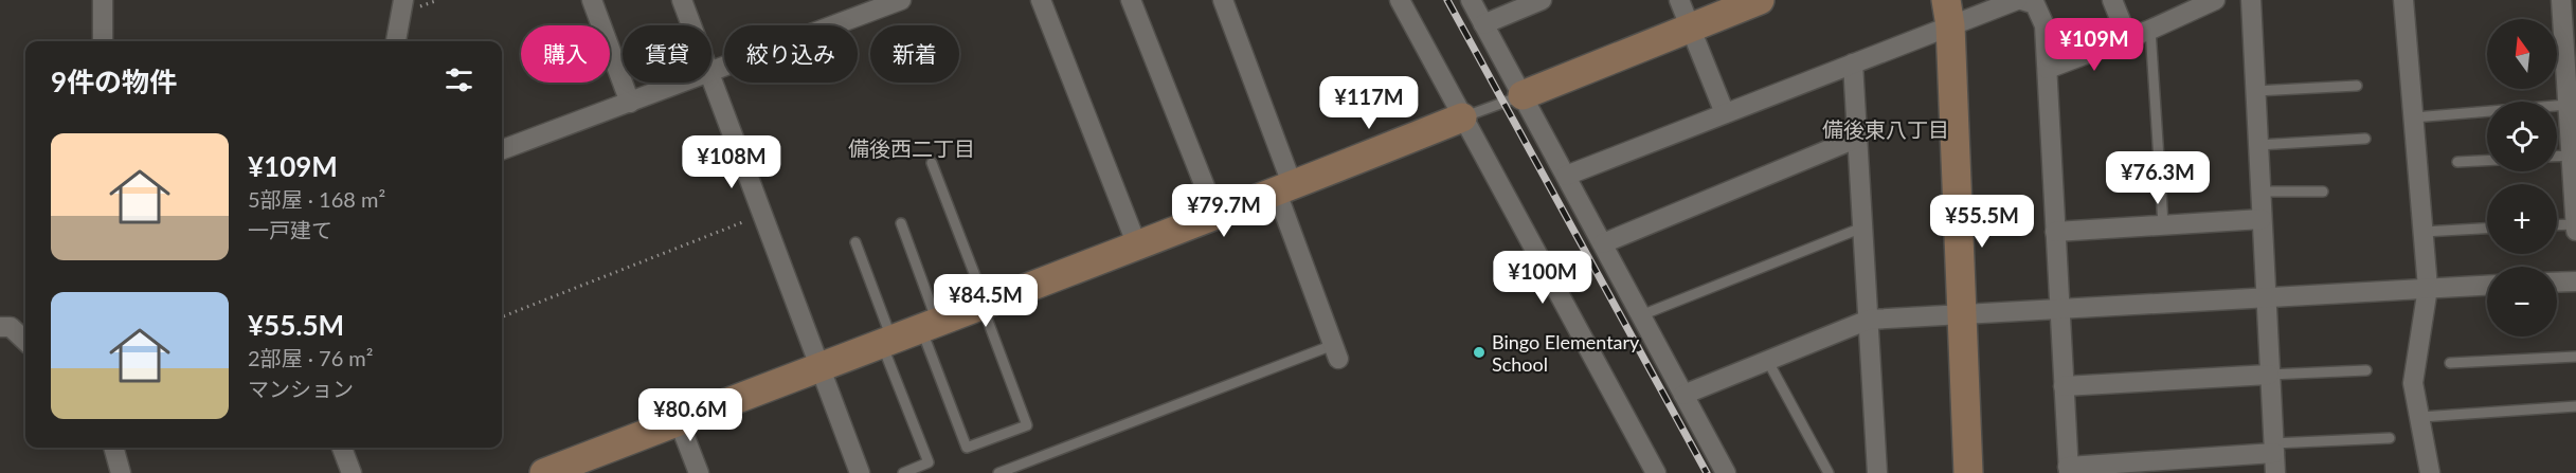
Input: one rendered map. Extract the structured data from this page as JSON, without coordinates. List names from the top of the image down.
{
  "districts": ["備後東八丁目", "備後西二丁目"],
  "places": ["Bingo Elementary School"],
  "north": "top",
  "page": {
    "price": [
      "¥109M",
      "¥117M",
      "¥108M",
      "¥76.3M",
      "¥79.7M",
      "¥55.5M",
      "¥100M",
      "¥84.5M",
      "¥80.6M"
    ],
    "map_buttons": ["+", "−"],
    "chip": [
      "購入",
      "賃貸",
      "絞り込み",
      "新着"
    ],
    "heading": "9件の物件",
    "list": [
      {
        "name": "¥109M",
        "note": "5部屋 · 168 m² · 一戸建て"
      },
      {
        "name": "¥55.5M",
        "note": "2部屋 · 76 m² · マンション"
      }
    ]
  }
}
